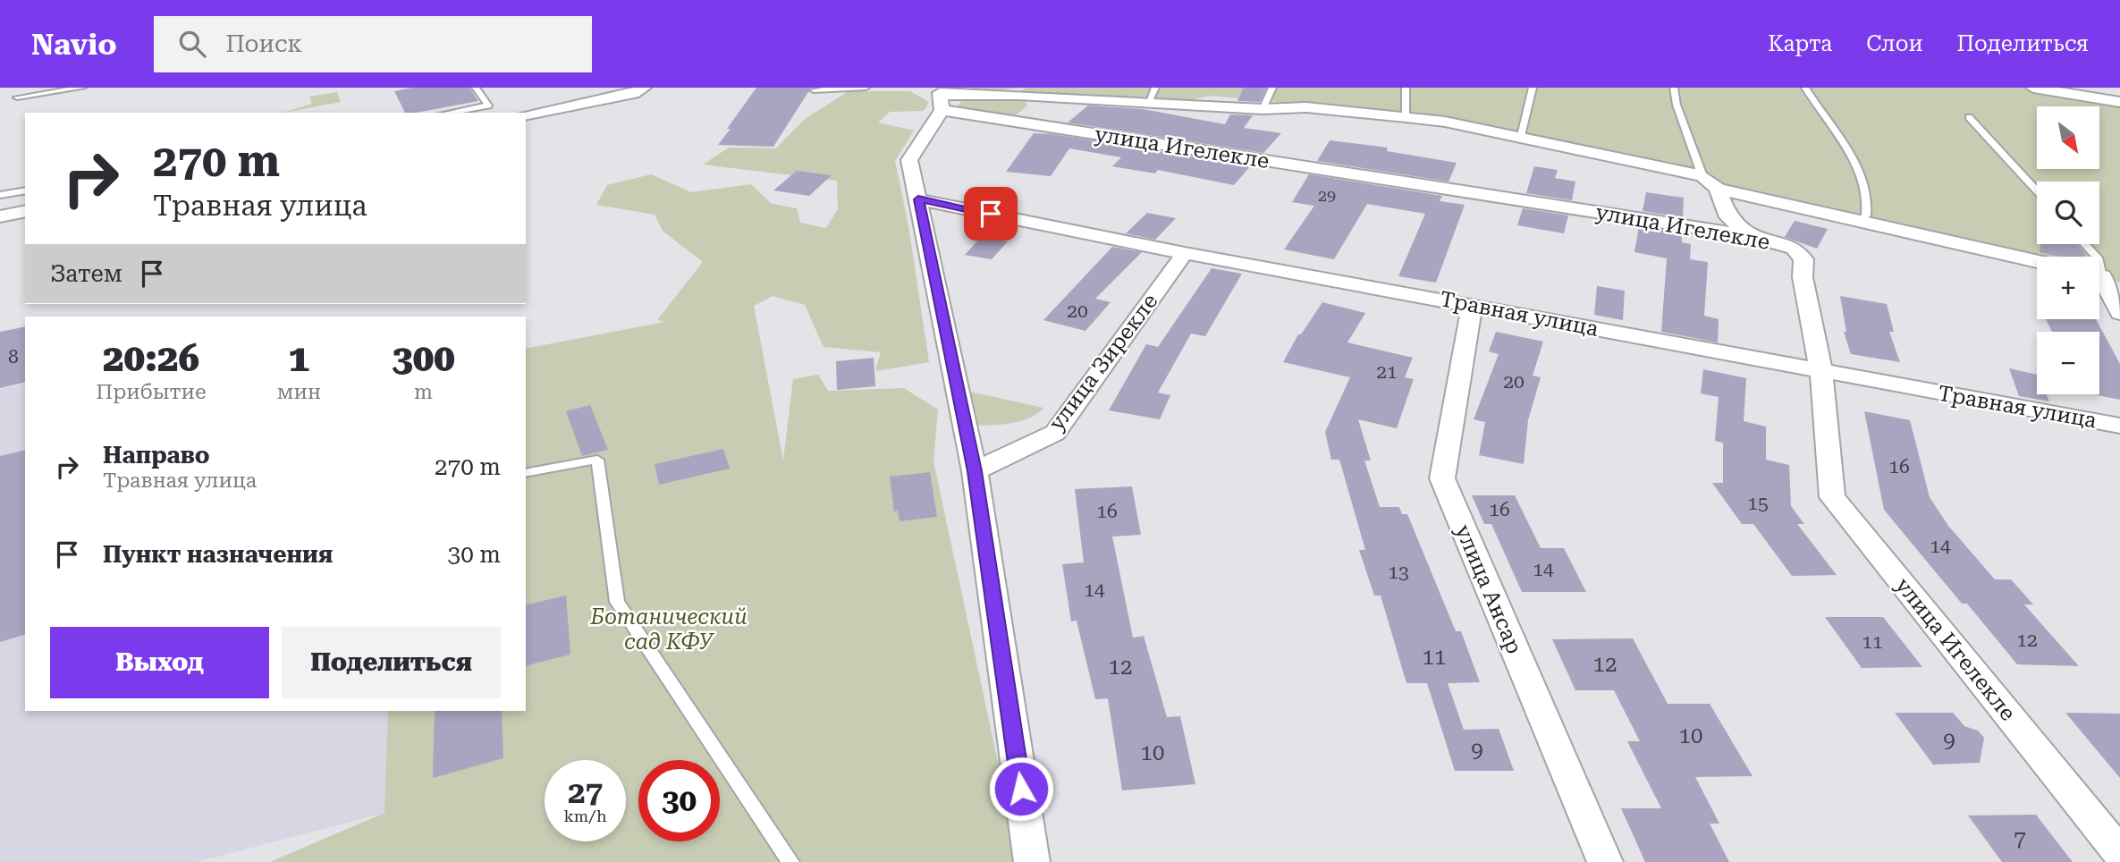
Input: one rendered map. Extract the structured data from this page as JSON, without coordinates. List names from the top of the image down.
{
  "streets": {
    "street": [
      "улица Игелекле",
      "Травная улица",
      "улица Зирекле",
      "улица Ансар"
    ]
  },
  "crossings": [
    ["улица Игелекле", "Травная улица"],
    ["Травная улица", "улица Зирекле"],
    ["Травная улица", "улица Ансар"]
  ],
  "parks": ["Ботанический сад КФУ"],
  "house_numbers": [
    "29",
    "20",
    "8",
    "21",
    "20",
    "16",
    "15",
    "16",
    "16",
    "14",
    "14",
    "13",
    "14",
    "12",
    "11",
    "11",
    "12",
    "12",
    "10",
    "9",
    "9",
    "10",
    "7"
  ],
  "north": "bottom right",
  "page": {
    "header": "Navio",
    "search": "Поиск",
    "nav": ["Карта", "Слои", "Поделиться"],
    "map_buttons": ["+", "−"],
    "turn": ["270 m", "Травная улица"],
    "then": "Затем",
    "eta": [
      "20:26",
      "Прибытие",
      "1",
      "мин",
      "300",
      "m"
    ],
    "list": [
      {
        "name": "Направо",
        "note": "Травная улица",
        "value": "270 m"
      },
      {
        "name": "Пункт назначения",
        "value": "30 m"
      }
    ],
    "buttons": ["Выход", "Поделиться"],
    "speed": "27 km/h",
    "limit": "30"
  }
}
